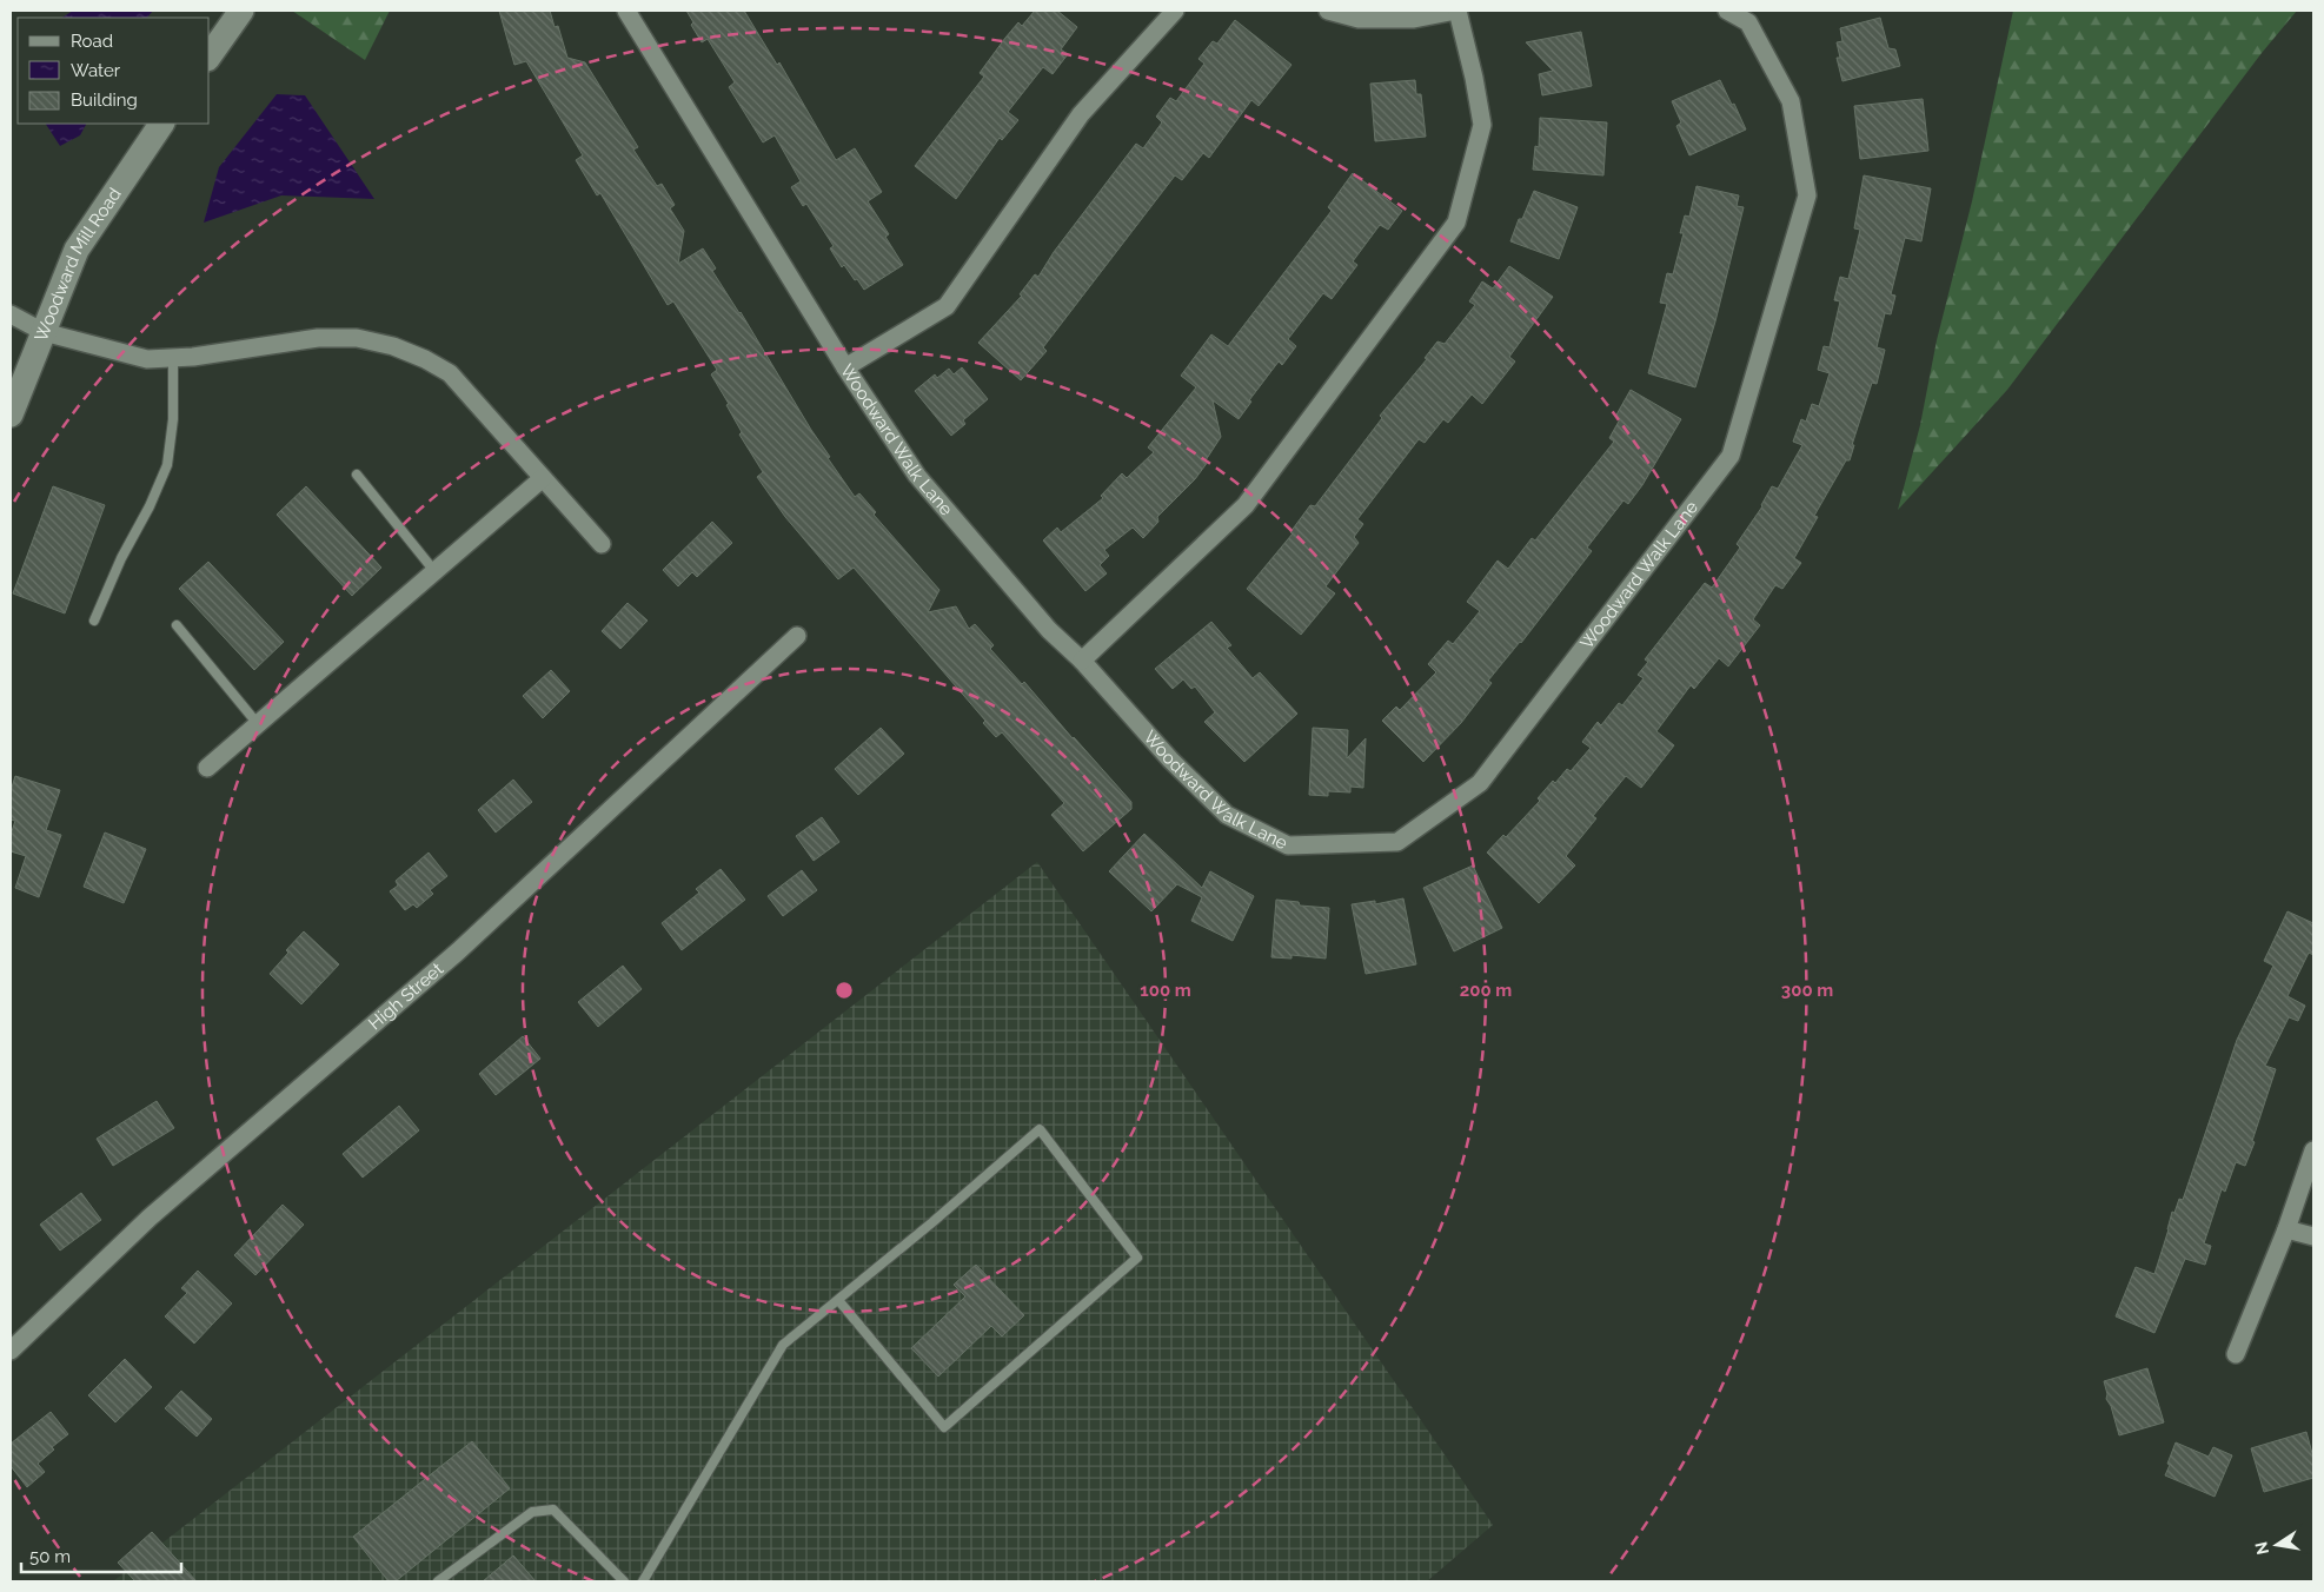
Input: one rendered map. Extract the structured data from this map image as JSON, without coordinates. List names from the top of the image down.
{
  "streets": {
    "street": ["Woodward Mill Road", "Woodward Walk Lane", "High Street"]
  },
  "legend": ["Road", "Water", "Building"],
  "scale_bar": "50 m",
  "north": "left",
  "rings": ["100 m", "200 m", "300 m"]
}
